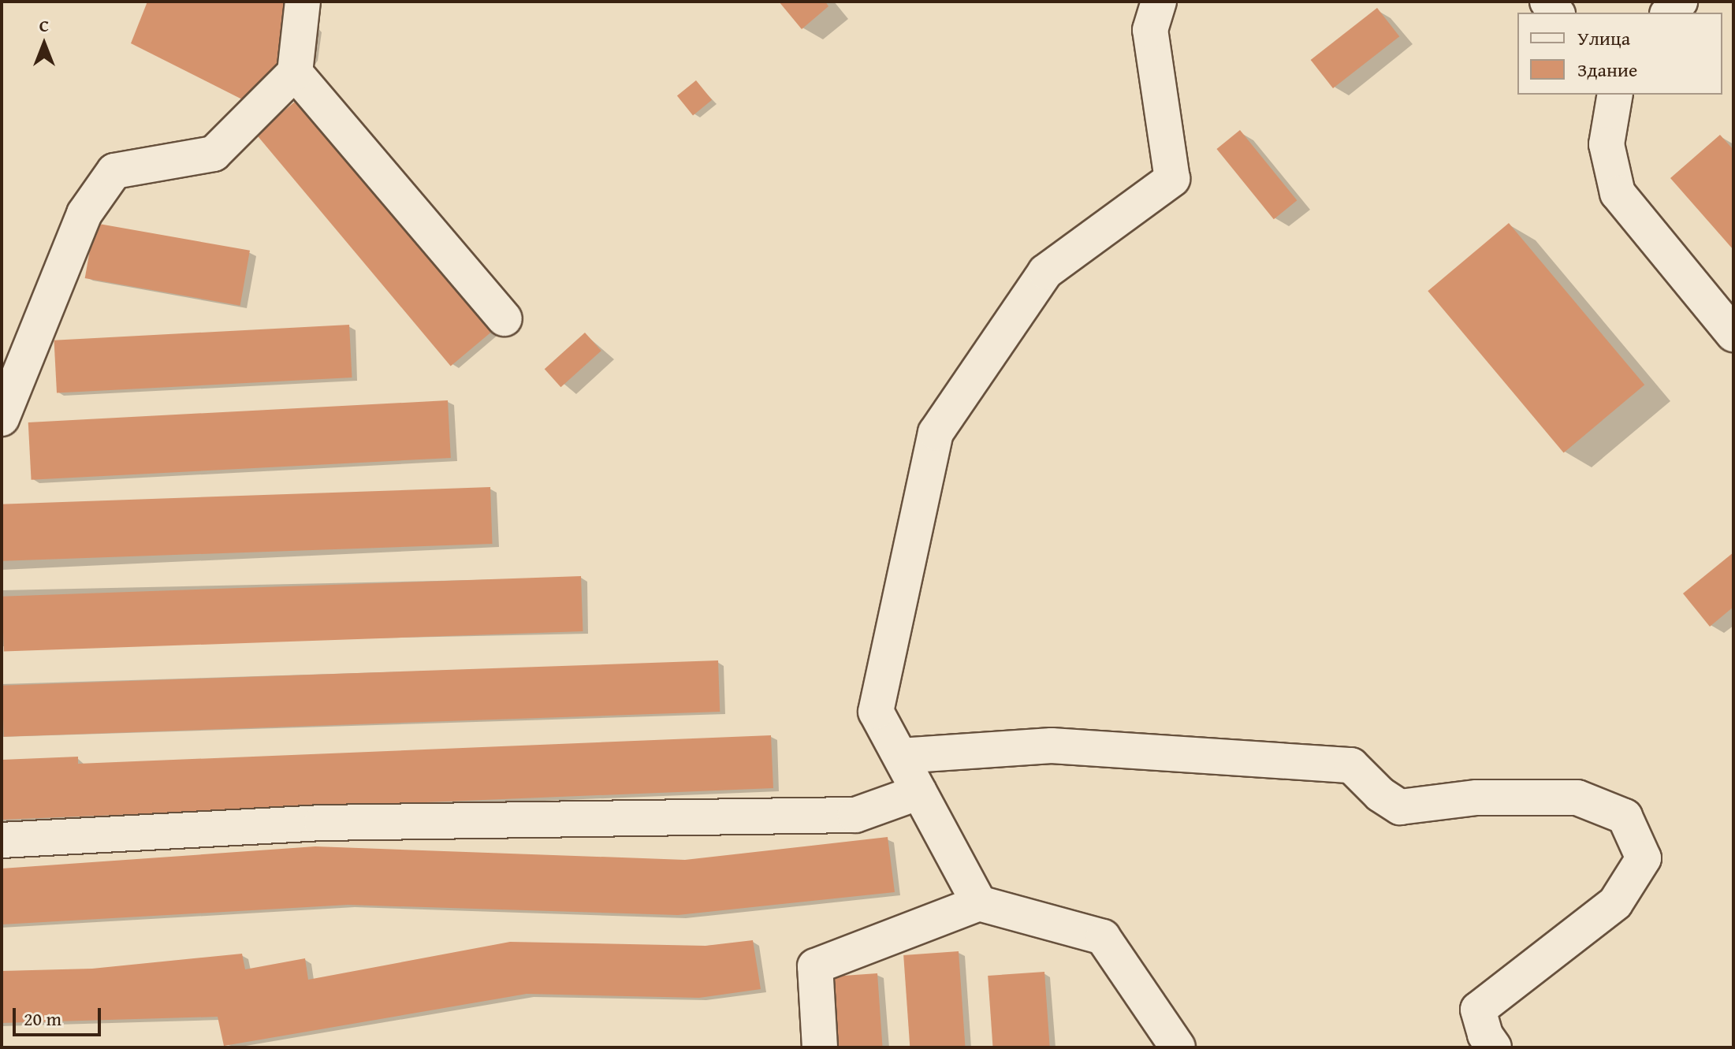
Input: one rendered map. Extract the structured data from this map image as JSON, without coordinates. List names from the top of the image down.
{
  "legend": ["Улица", "Здание"],
  "scale_bar": "20 m",
  "north": "top"
}
